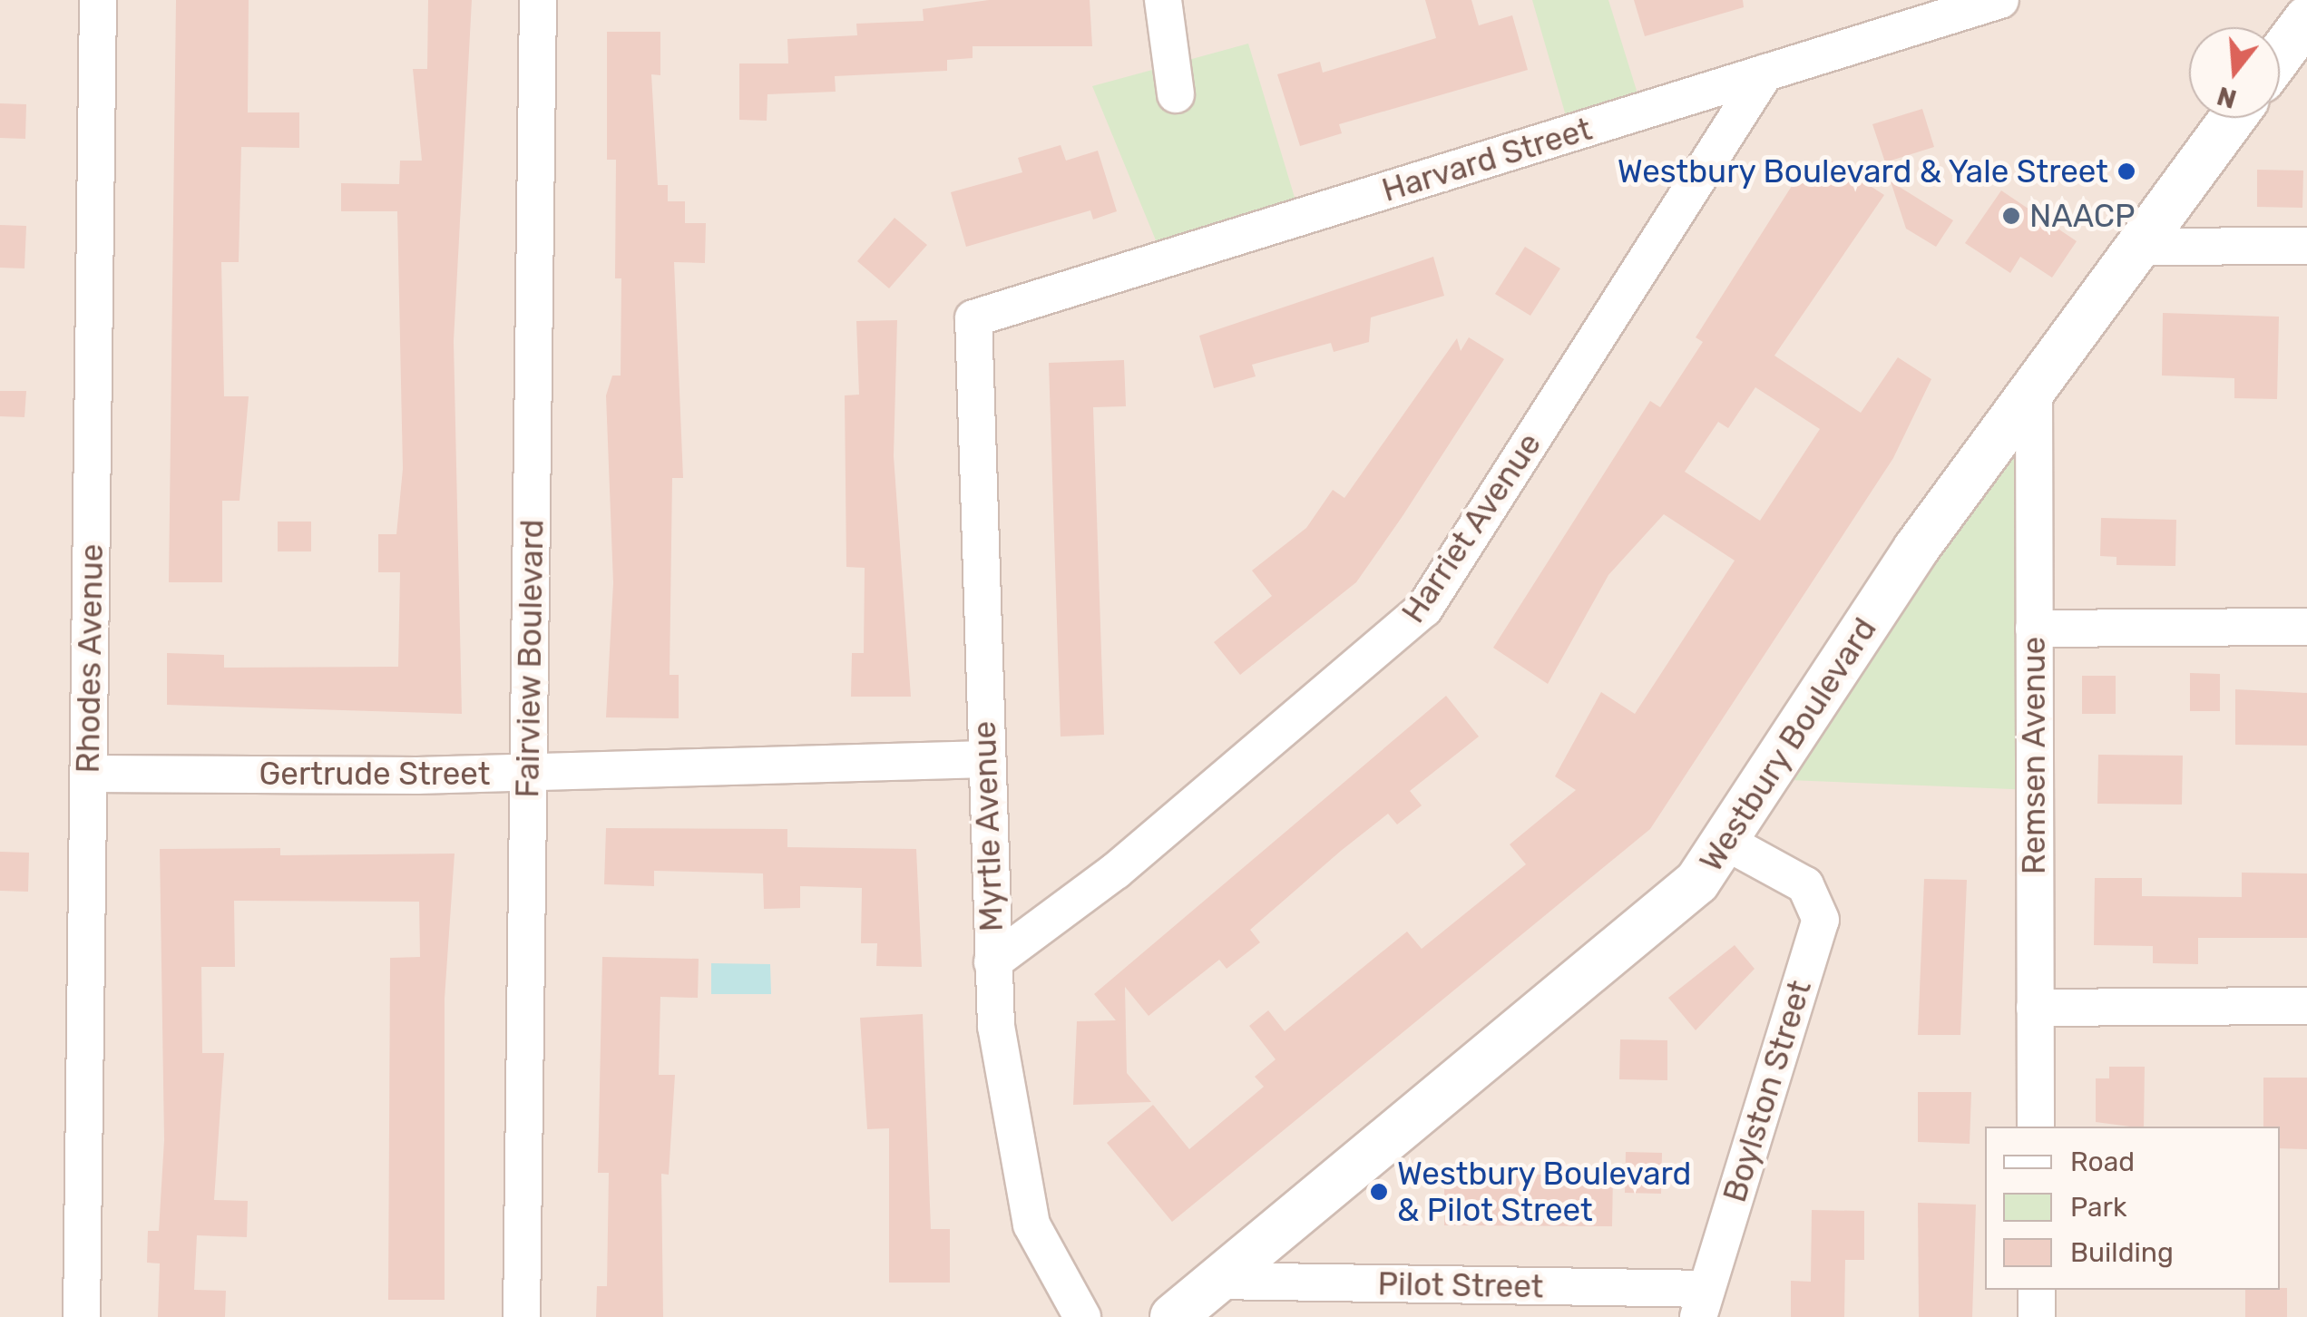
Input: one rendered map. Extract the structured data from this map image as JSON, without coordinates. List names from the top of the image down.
{
  "streets": {
    "street": [
      "Harvard Street",
      "Harriet Avenue",
      "Rhodes Avenue",
      "Fairview Boulevard",
      "Westbury Boulevard",
      "Remsen Avenue",
      "Gertrude Street",
      "Myrtle Avenue",
      "Boylston Street",
      "Pilot Street"
    ]
  },
  "crossings": [
    ["Harvard Street", "Harriet Avenue"],
    ["Harvard Street", "Myrtle Avenue"],
    ["Harriet Avenue", "Myrtle Avenue"],
    ["Rhodes Avenue", "Gertrude Street"],
    ["Fairview Boulevard", "Gertrude Street"],
    ["Westbury Boulevard", "Remsen Avenue"],
    ["Westbury Boulevard", "Boylston Street"],
    ["Westbury Boulevard", "Pilot Street"],
    ["Gertrude Street", "Myrtle Avenue"],
    ["Boylston Street", "Pilot Street"]
  ],
  "places": ["Westbury Boulevard & Yale Street", "NAACP", "Westbury Boulevard & Pilot Street"],
  "legend": ["Road", "Park", "Building"],
  "north": "bottom"
}
